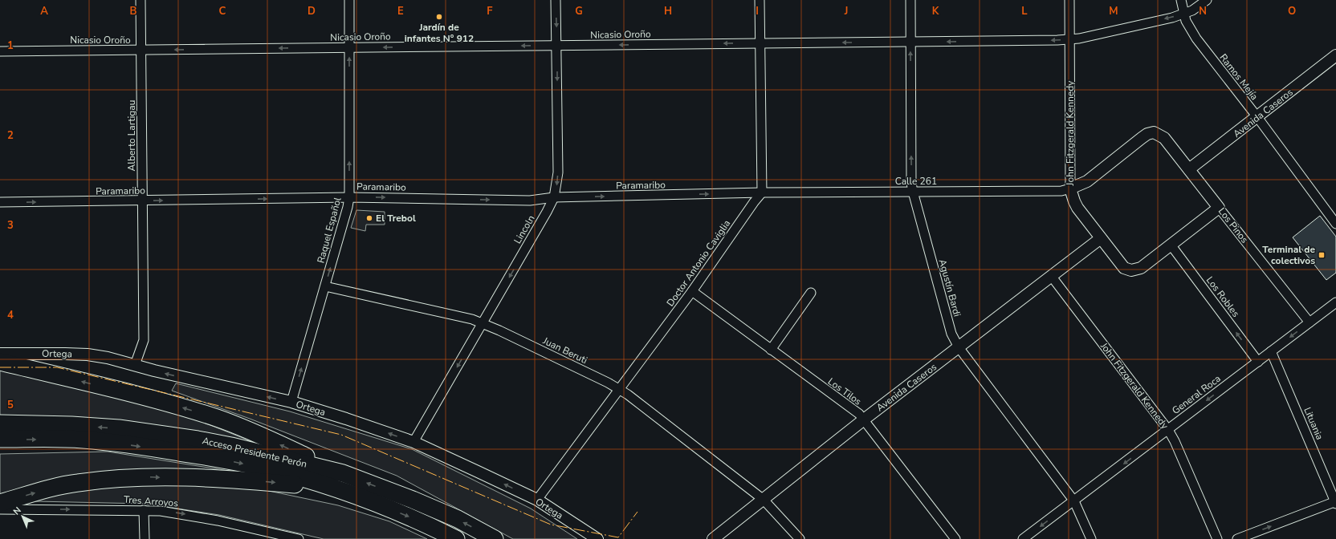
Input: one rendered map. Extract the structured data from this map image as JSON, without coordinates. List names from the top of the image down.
{
  "streets": {
    "highway": ["Acceso Presidente Perón"],
    "street": [
      "Nicasio Oroño",
      "Ramos Mejía",
      "Avenida Caseros",
      "John Fitzgerald Kennedy",
      "Alberto Lartigau",
      "Calle 261",
      "Paramaribo",
      "Los Pinos",
      "Lincoln",
      "Raquel Español",
      "Doctor Antonio Caviglia",
      "Agustín Bardi",
      "Los Robles",
      "Juan Beruti",
      "Ortega",
      "Los Tilos",
      "General Roca",
      "Lituania",
      "Tres Arroyos"
    ]
  },
  "crossings": [
    ["Nicasio Oroño", "Ramos Mejía"],
    ["Nicasio Oroño", "John Fitzgerald Kennedy"],
    ["Nicasio Oroño", "Alberto Lartigau"],
    ["Nicasio Oroño", "Lincoln"],
    ["Nicasio Oroño", "Raquel Español"],
    ["Nicasio Oroño", "Agustín Bardi"],
    ["Ramos Mejía", "Avenida Caseros"],
    ["Avenida Caseros", "John Fitzgerald Kennedy"],
    ["Avenida Caseros", "Los Pinos"],
    ["Avenida Caseros", "Agustín Bardi"],
    ["Avenida Caseros", "Juan Beruti"],
    ["Avenida Caseros", "Los Tilos"],
    ["John Fitzgerald Kennedy", "Calle 261"],
    ["John Fitzgerald Kennedy", "Los Pinos"],
    ["John Fitzgerald Kennedy", "Los Robles"],
    ["John Fitzgerald Kennedy", "General Roca"],
    ["Alberto Lartigau", "Paramaribo"],
    ["Alberto Lartigau", "Ortega"],
    ["Calle 261", "Paramaribo"],
    ["Calle 261", "Los Pinos"],
    ["Calle 261", "Doctor Antonio Caviglia"],
    ["Calle 261", "Agustín Bardi"],
    ["Paramaribo", "Lincoln"],
    ["Paramaribo", "Raquel Español"],
    ["Paramaribo", "Doctor Antonio Caviglia"],
    ["Los Pinos", "General Roca"],
    ["Lincoln", "Juan Beruti"],
    ["Lincoln", "Ortega"],
    ["Raquel Español", "Juan Beruti"],
    ["Raquel Español", "Ortega"],
    ["Doctor Antonio Caviglia", "Juan Beruti"],
    ["Doctor Antonio Caviglia", "Ortega"],
    ["Doctor Antonio Caviglia", "Los Tilos"],
    ["Agustín Bardi", "General Roca"],
    ["Los Robles", "General Roca"],
    ["General Roca", "Lituania"]
  ],
  "one_way": [
    "Nicasio Oroño",
    "Paramaribo",
    "Lincoln",
    "Raquel Español",
    "Los Robles",
    "Ortega",
    "General Roca",
    "Tres Arroyos"
  ],
  "places": {
    "other": ["Jardín de infantes N° 912", "El Trebol"],
    "transit": ["Terminal de colectivos"]
  },
  "north": "top left",
  "grid": {
    "columns": [
      "A",
      "B",
      "C",
      "D",
      "E",
      "F",
      "G",
      "H",
      "I",
      "J",
      "K",
      "L",
      "M",
      "N",
      "O"
    ],
    "rows": [
      "1",
      "2",
      "3",
      "4",
      "5"
    ]
  }
}
